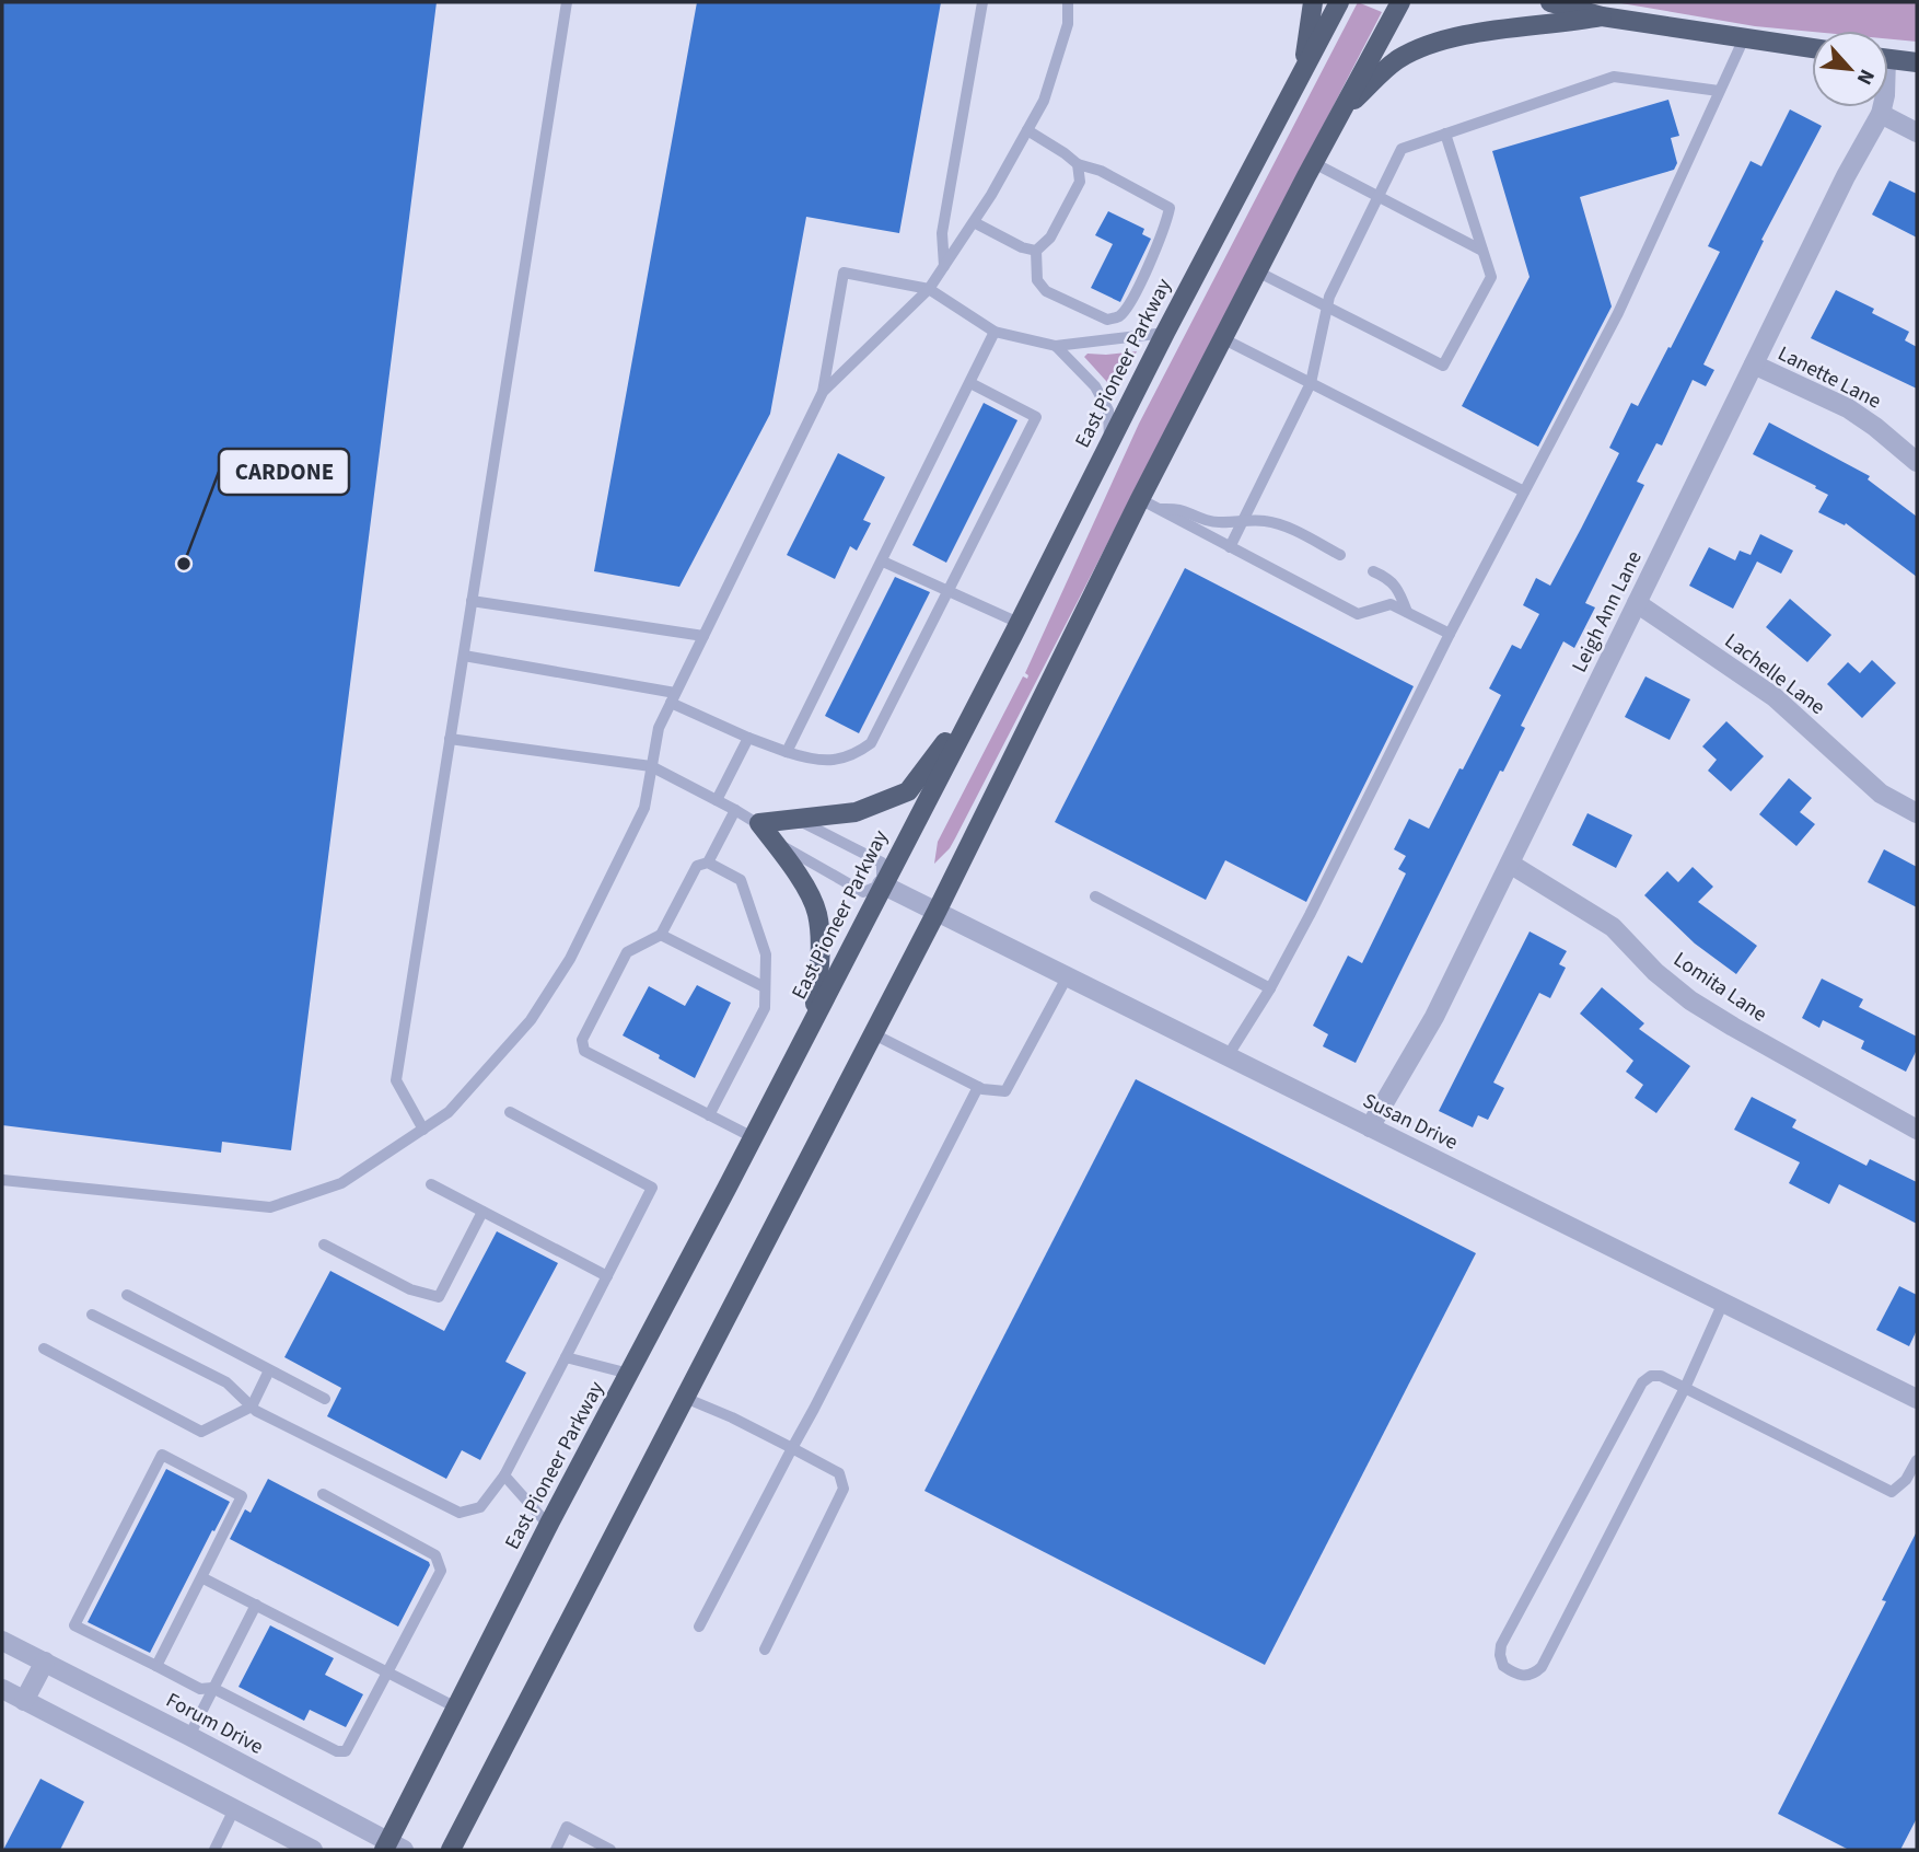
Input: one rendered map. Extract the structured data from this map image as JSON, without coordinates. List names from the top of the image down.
{
  "streets": {
    "main road": ["East Pioneer Parkway"],
    "street": [
      "Lanette Lane",
      "Leigh Ann Lane",
      "Lachelle Lane",
      "Lomita Lane",
      "Susan Drive",
      "Forum Drive"
    ]
  },
  "crossings": [
    ["East Pioneer Parkway", "Susan Drive"],
    ["East Pioneer Parkway", "Forum Drive"],
    ["Lanette Lane", "Leigh Ann Lane"],
    ["Leigh Ann Lane", "Lachelle Lane"],
    ["Leigh Ann Lane", "Lomita Lane"],
    ["Leigh Ann Lane", "Susan Drive"]
  ],
  "places": ["CARDONE"],
  "north": "bottom right"
}
